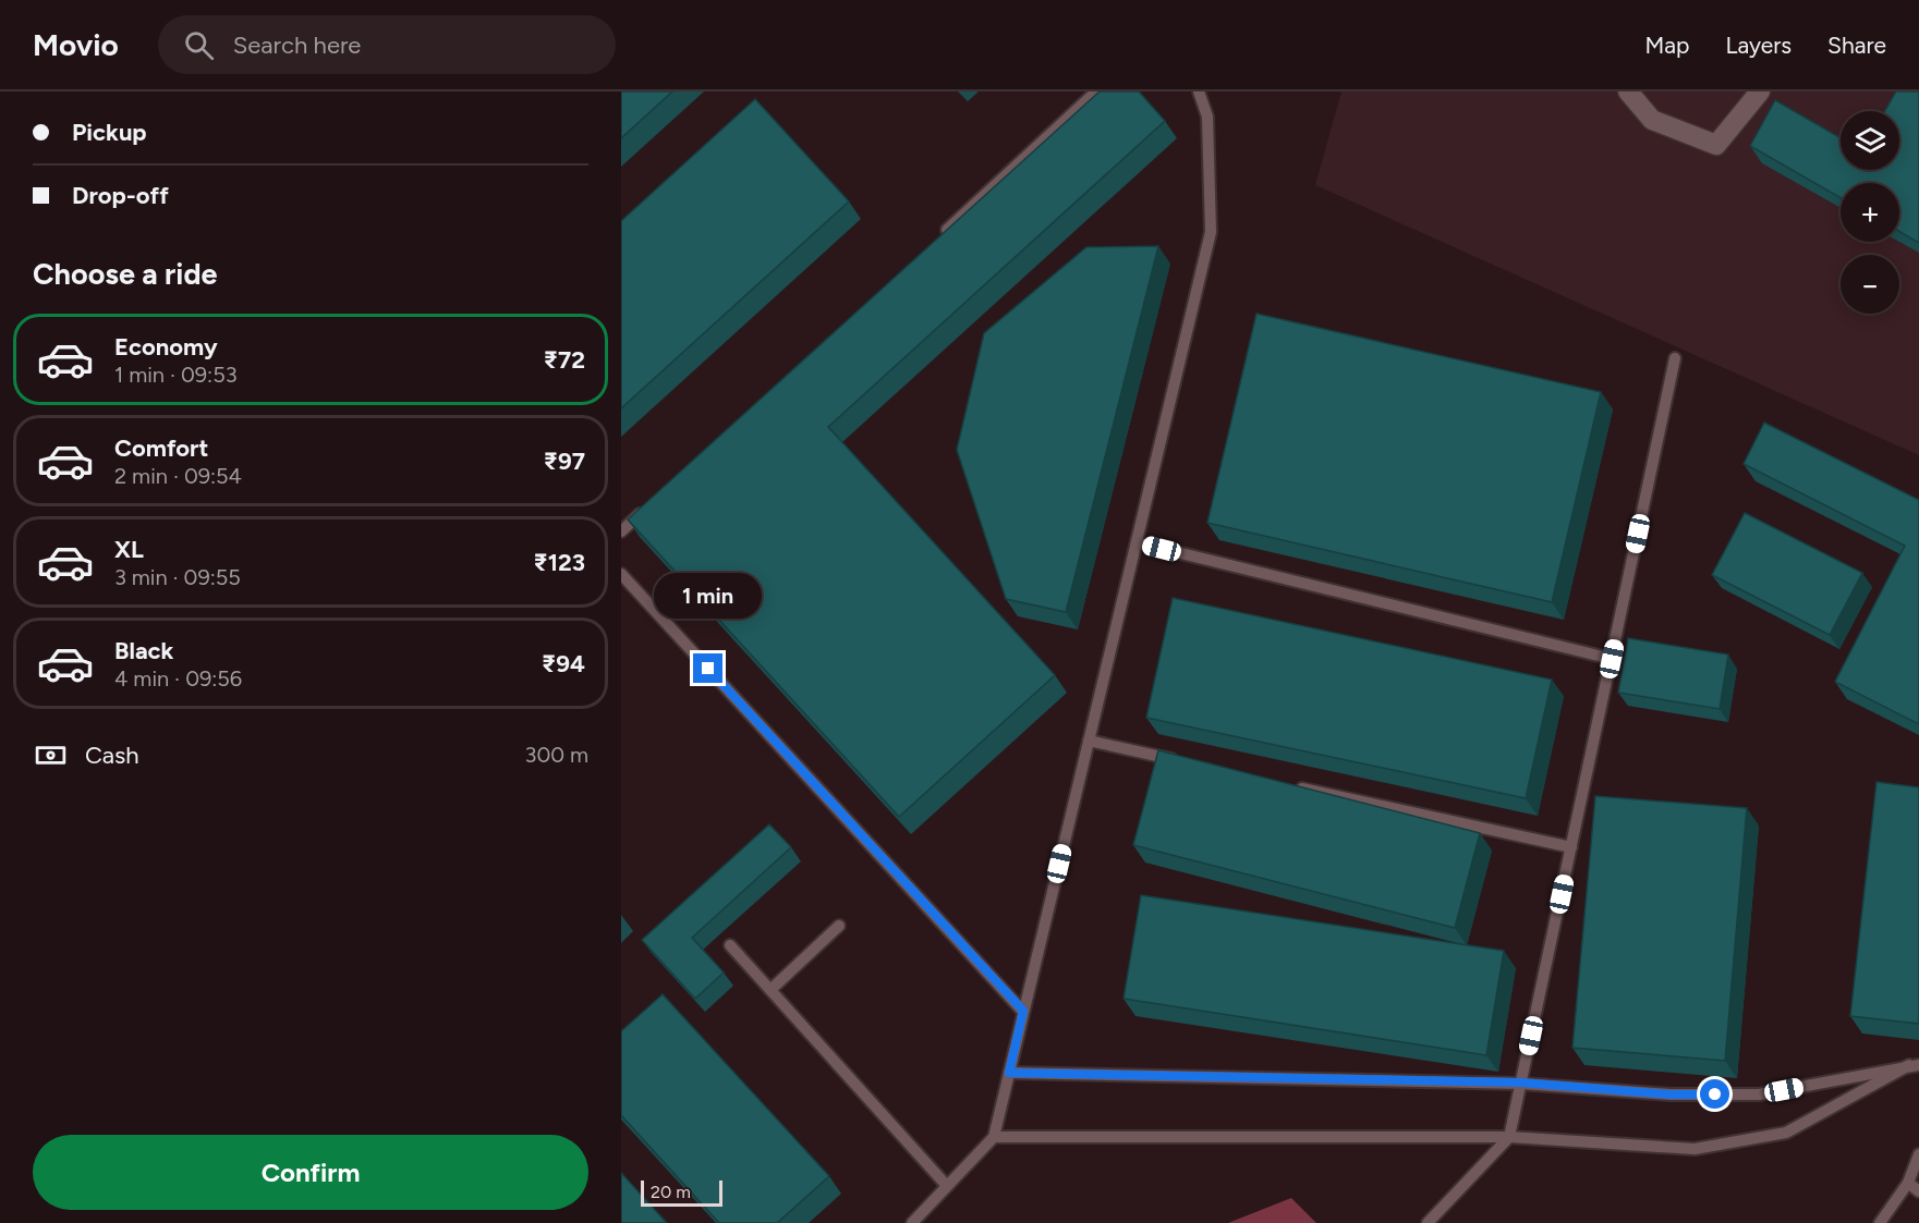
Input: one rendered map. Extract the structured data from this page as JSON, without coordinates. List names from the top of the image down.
{
  "scale_bar": "20 m",
  "page": {
    "header": "Movio",
    "search": "Search here",
    "nav": ["Map", "Layers", "Share"],
    "banner": ["Pickup", "Drop-off"],
    "map_buttons": ["+", "−"],
    "heading": "Choose a ride",
    "list": [
      {
        "name": "Economy",
        "note": "1 min · 09:53",
        "value": "₹72"
      },
      {
        "name": "Comfort",
        "note": "2 min · 09:54",
        "value": "₹97"
      },
      {
        "name": "XL",
        "note": "3 min · 09:55",
        "value": "₹123"
      },
      {
        "name": "Black",
        "note": "4 min · 09:56",
        "value": "₹94"
      }
    ],
    "bubble": "1 min",
    "pay": ["Cash", "300 m"],
    "buttons": "Confirm",
    "scale": "20 m"
  }
}
